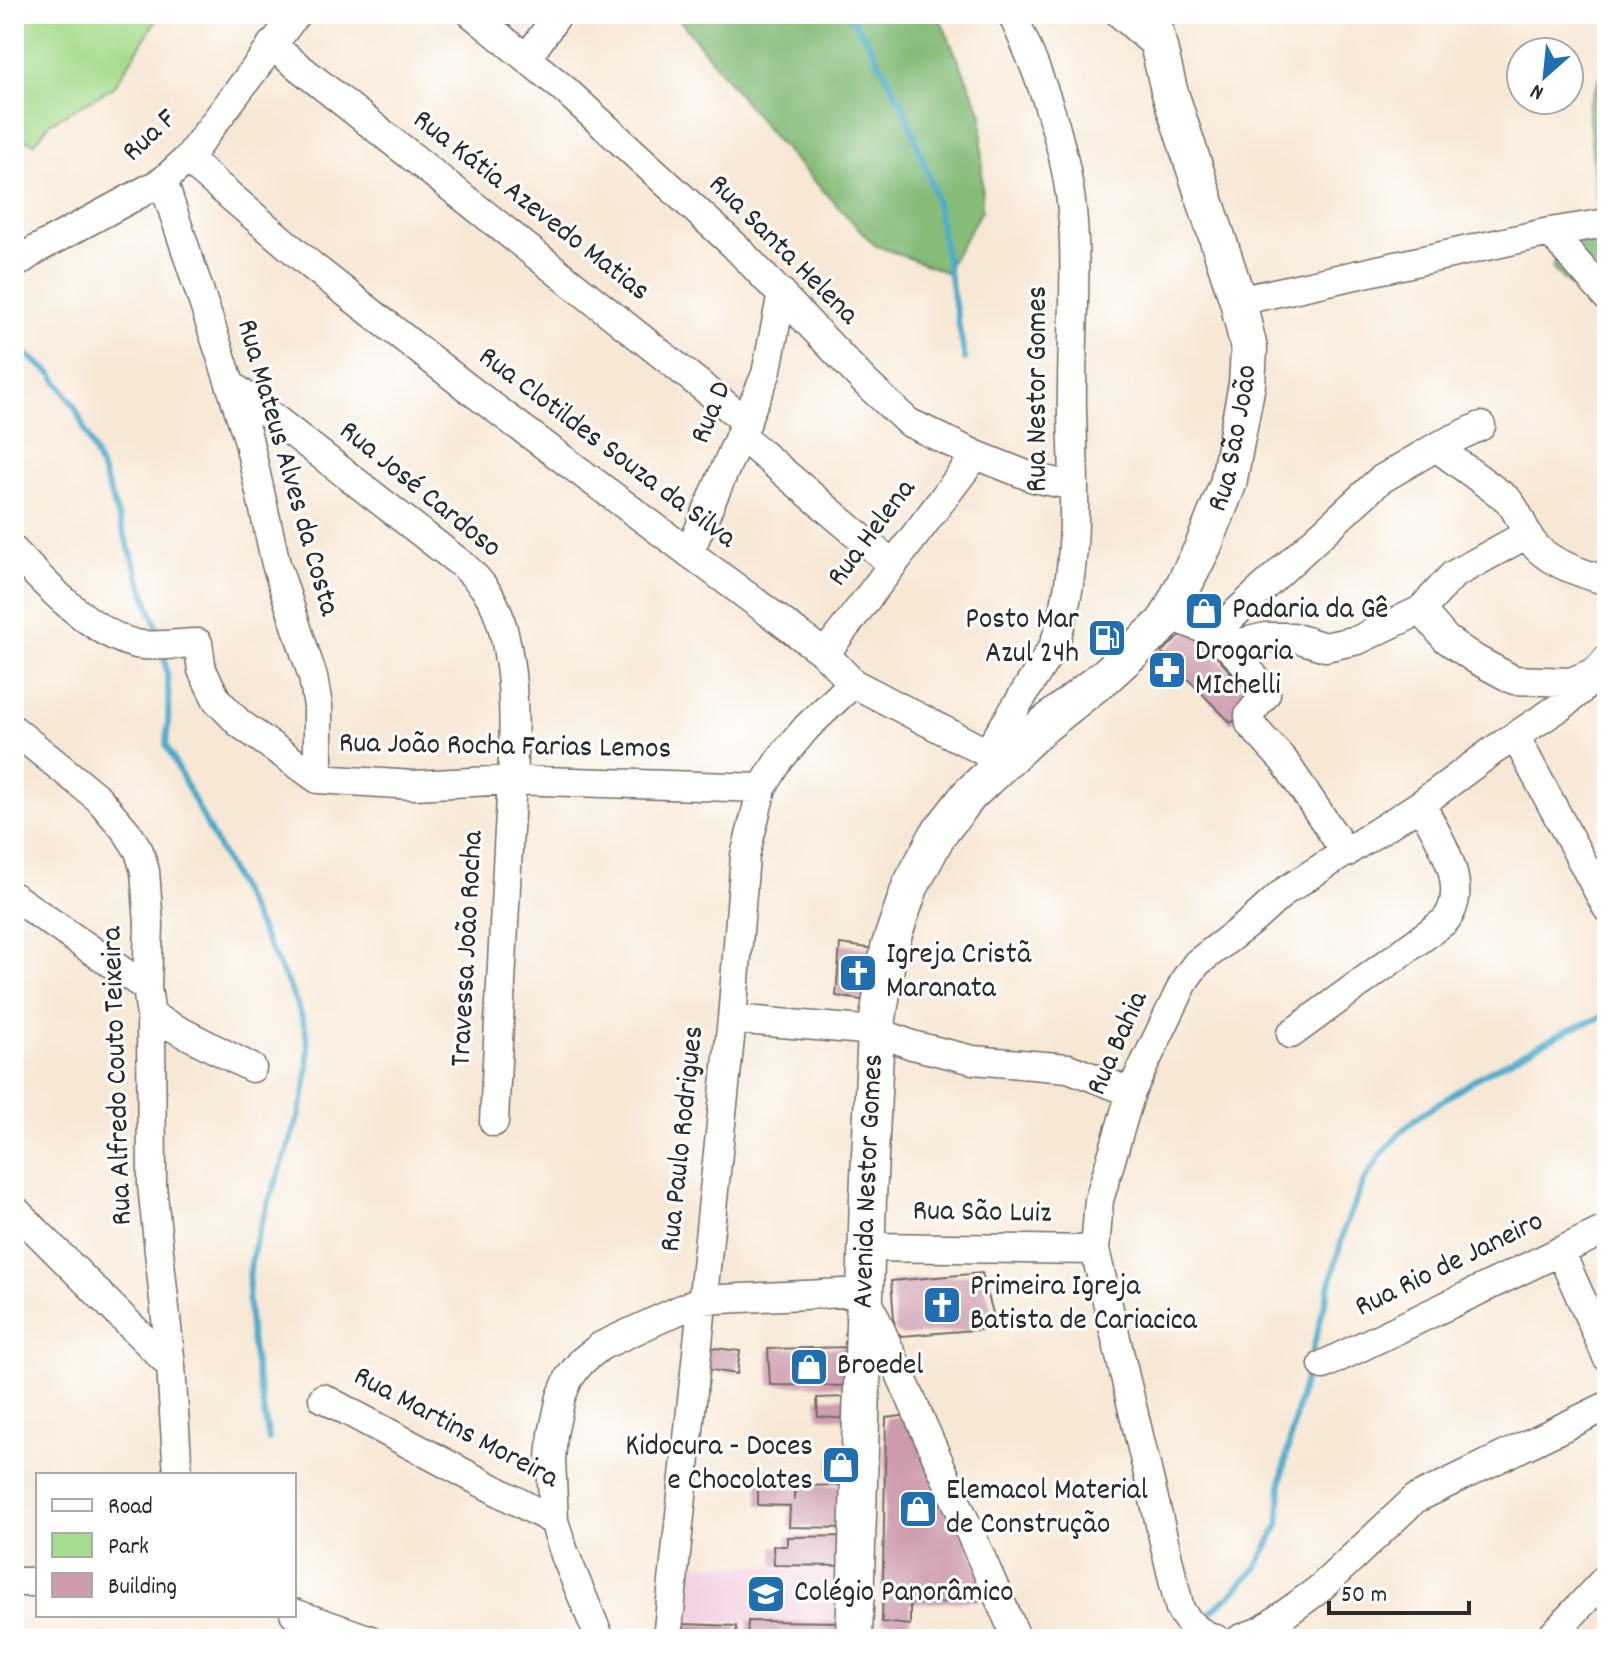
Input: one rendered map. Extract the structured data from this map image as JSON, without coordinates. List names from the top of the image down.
{
  "streets": {
    "main road": ["Rua São João", "Avenida Nestor Gomes"],
    "street": [
      "Rua F",
      "Rua Kátia Azevedo Matias",
      "Rua Santa Helena",
      "Rua Nestor Gomes",
      "Rua D",
      "Rua Clotildes Souza da Silva",
      "Rua Mateus Alves da Costa",
      "Rua José Cardoso",
      "Rua Helena",
      "Rua João Rocha Farias Lemos",
      "Travessa João Rocha",
      "Rua Bahia",
      "Rua Alfredo Couto Teixeira",
      "Rua Paulo Rodrigues",
      "Rua São Luiz",
      "Rua Rio de Janeiro",
      "Rua Martins Moreira"
    ]
  },
  "crossings": [
    ["Rua F", "Rua Kátia Azevedo Matias"],
    ["Rua F", "Rua Clotildes Souza da Silva"],
    ["Rua F", "Rua Mateus Alves da Costa"],
    ["Rua Kátia Azevedo Matias", "Rua D"],
    ["Rua Kátia Azevedo Matias", "Rua Helena"],
    ["Rua Santa Helena", "Rua Nestor Gomes"],
    ["Rua Santa Helena", "Rua D"],
    ["Rua Santa Helena", "Rua Helena"],
    ["Rua Nestor Gomes", "Rua São João"],
    ["Rua Nestor Gomes", "Rua Clotildes Souza da Silva"],
    ["Rua Nestor Gomes", "Avenida Nestor Gomes"],
    ["Rua D", "Rua Clotildes Souza da Silva"],
    ["Rua São João", "Rua Clotildes Souza da Silva"],
    ["Rua São João", "Avenida Nestor Gomes"],
    ["Rua Clotildes Souza da Silva", "Rua Helena"],
    ["Rua Clotildes Souza da Silva", "Rua Paulo Rodrigues"],
    ["Rua Clotildes Souza da Silva", "Avenida Nestor Gomes"],
    ["Rua Mateus Alves da Costa", "Rua José Cardoso"],
    ["Rua Mateus Alves da Costa", "Rua João Rocha Farias Lemos"],
    ["Rua José Cardoso", "Rua João Rocha Farias Lemos"],
    ["Rua José Cardoso", "Travessa João Rocha"],
    ["Rua João Rocha Farias Lemos", "Travessa João Rocha"],
    ["Rua João Rocha Farias Lemos", "Rua Paulo Rodrigues"],
    ["Rua Bahia", "Rua São Luiz"],
    ["Avenida Nestor Gomes", "Rua São Luiz"]
  ],
  "places": {
    "shop": [
      "Padaria da Gê",
      "Broedel",
      "Kidocura - Doces e Chocolates",
      "Elemacol Material de Construção"
    ],
    "fuel station": ["Posto Mar Azul 24h"],
    "pharmacy": ["Drogaria MIchelli"],
    "church": ["Igreja Cristã Maranata", "Primeira Igreja Batista de Cariacica"],
    "school or university": ["Colégio Panorâmico"]
  },
  "legend": ["Road", "Park", "Building"],
  "scale_bar": "50 m",
  "north": "bottom left"
}
